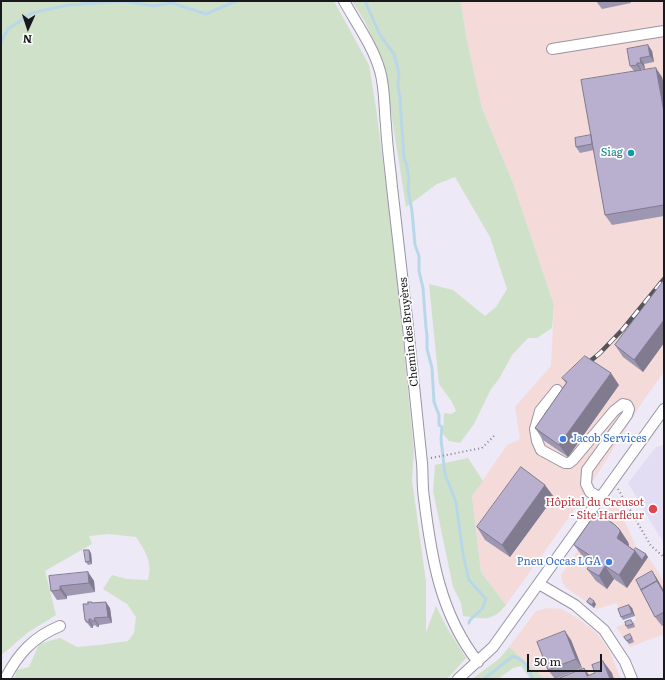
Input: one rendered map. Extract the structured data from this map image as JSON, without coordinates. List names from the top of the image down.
{
  "streets": {
    "street": ["Chemin des Bruyères"]
  },
  "places": [
    "Siag",
    "Jacob Services",
    "Hôpital du Creusot - Site Harfleur",
    "Pneu Occas LGA"
  ],
  "scale_bar": "50 m",
  "north": "bottom"
}
